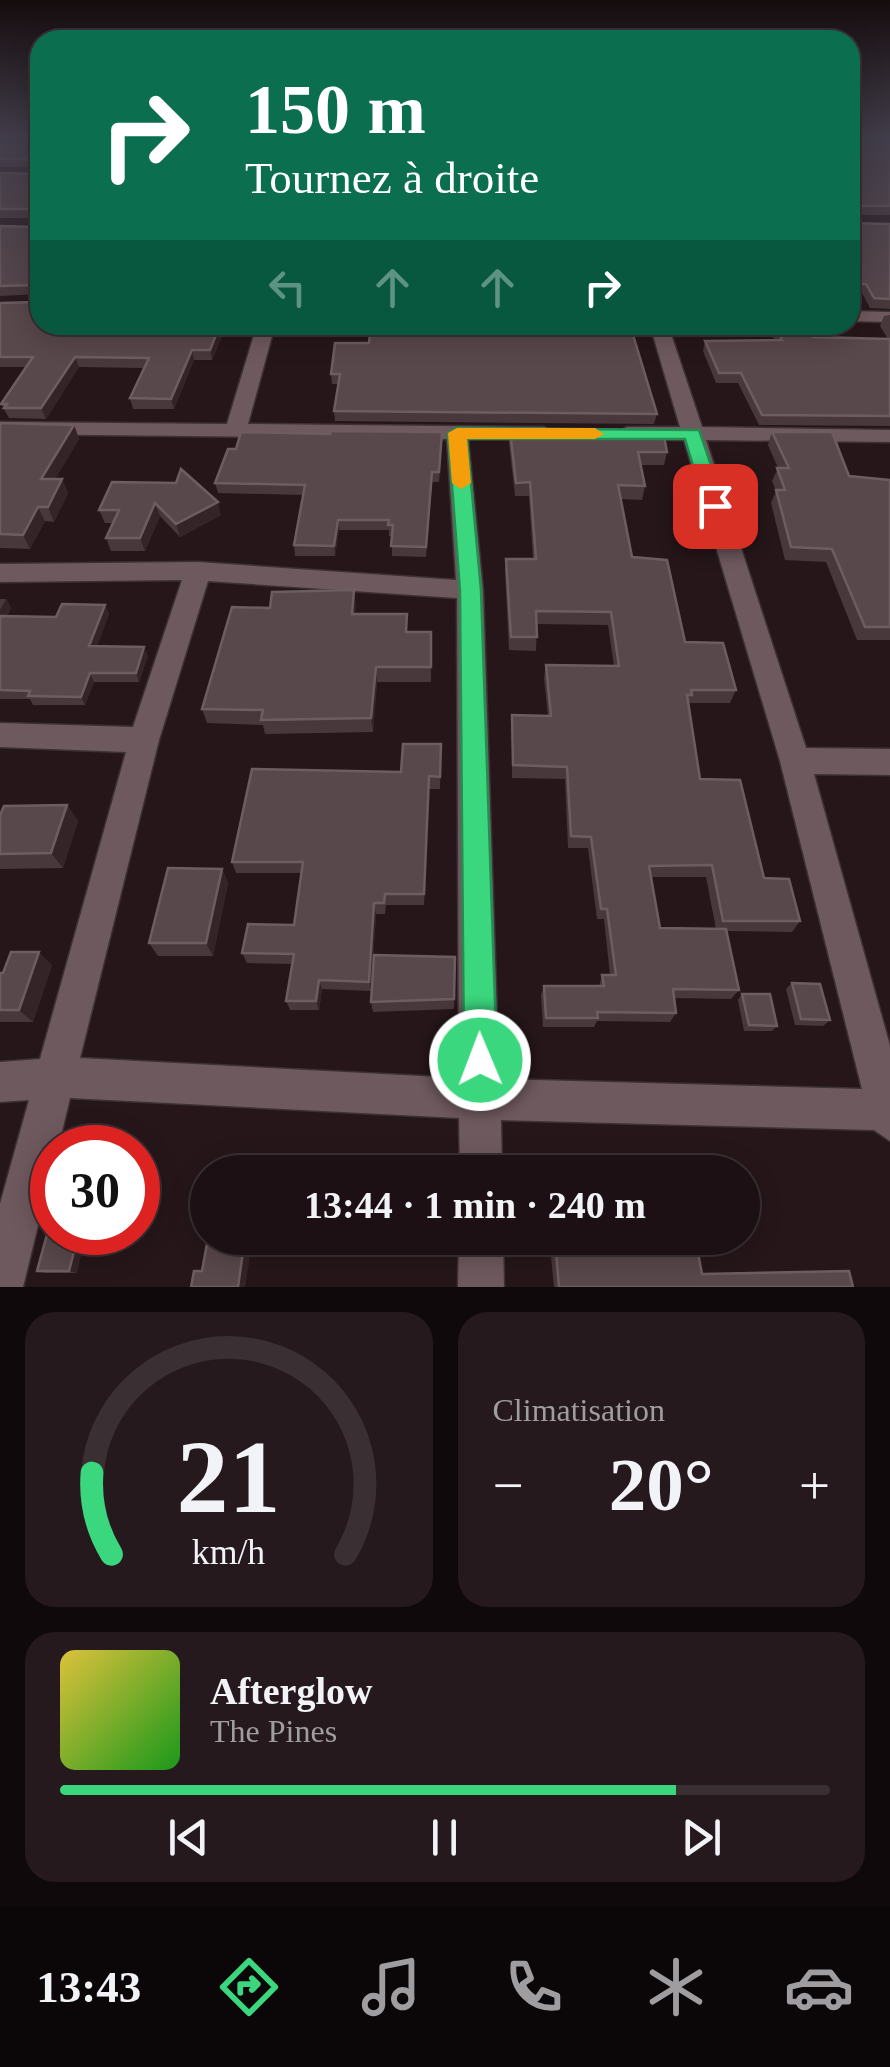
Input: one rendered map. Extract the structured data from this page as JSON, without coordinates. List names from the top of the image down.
{
  "page": {
    "turn": ["150 m", "Tournez à droite"],
    "limit": "30",
    "trip": "13:44 · 1 min · 240 m",
    "tile": "Climatisation",
    "heat": ["−", "20°", "+"],
    "song": ["Afterglow", "The Pines"],
    "tabs": "13:43",
    "gauge": ["21", "km/h"]
  }
}
